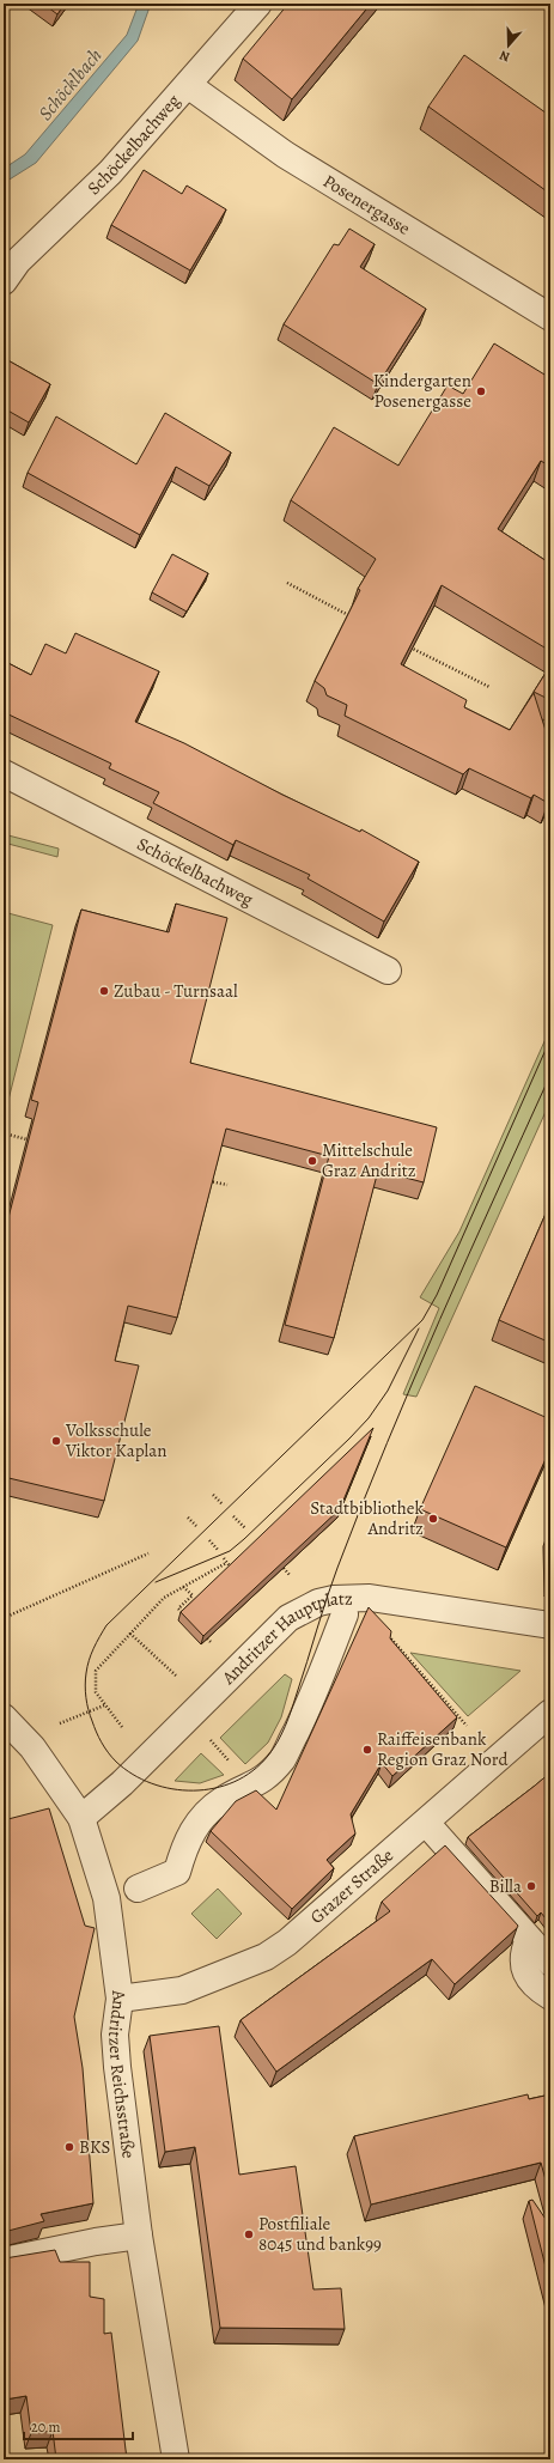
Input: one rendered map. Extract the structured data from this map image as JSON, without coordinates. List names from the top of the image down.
{
  "streets": {
    "street": [
      "Schöckelbachweg",
      "Posenergasse",
      "Andritzer Hauptplatz",
      "Grazer Straße",
      "Andritzer Reichsstraße"
    ]
  },
  "crossings": [
    ["Schöckelbachweg", "Posenergasse"],
    ["Andritzer Hauptplatz", "Andritzer Reichsstraße"],
    ["Grazer Straße", "Andritzer Reichsstraße"]
  ],
  "water": ["Schöcklbach"],
  "places": [
    "Kindergarten Posenergasse",
    "Zubau - Turnsaal",
    "Mittelschule Graz Andritz",
    "Volksschule Viktor Kaplan",
    "Stadtbibliothek Andritz",
    "Raiffeisenbank Region Graz Nord",
    "Billa",
    "BKS",
    "Postfiliale 8045 und bank99"
  ],
  "scale_bar": "20 m",
  "north": "bottom"
}
